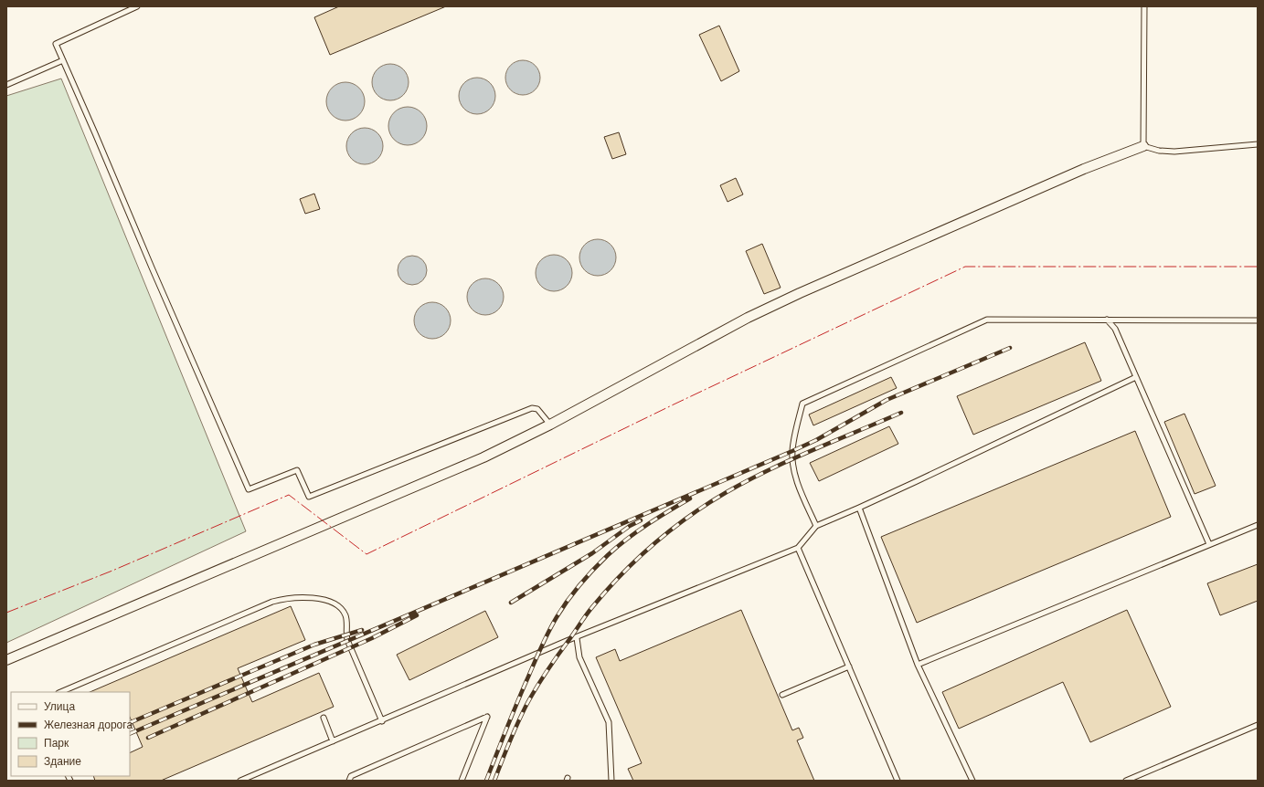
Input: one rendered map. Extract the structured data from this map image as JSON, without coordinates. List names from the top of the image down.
{
  "legend": [
    "Улица",
    "Железная дорога",
    "Парк",
    "Здание"
  ]
}
